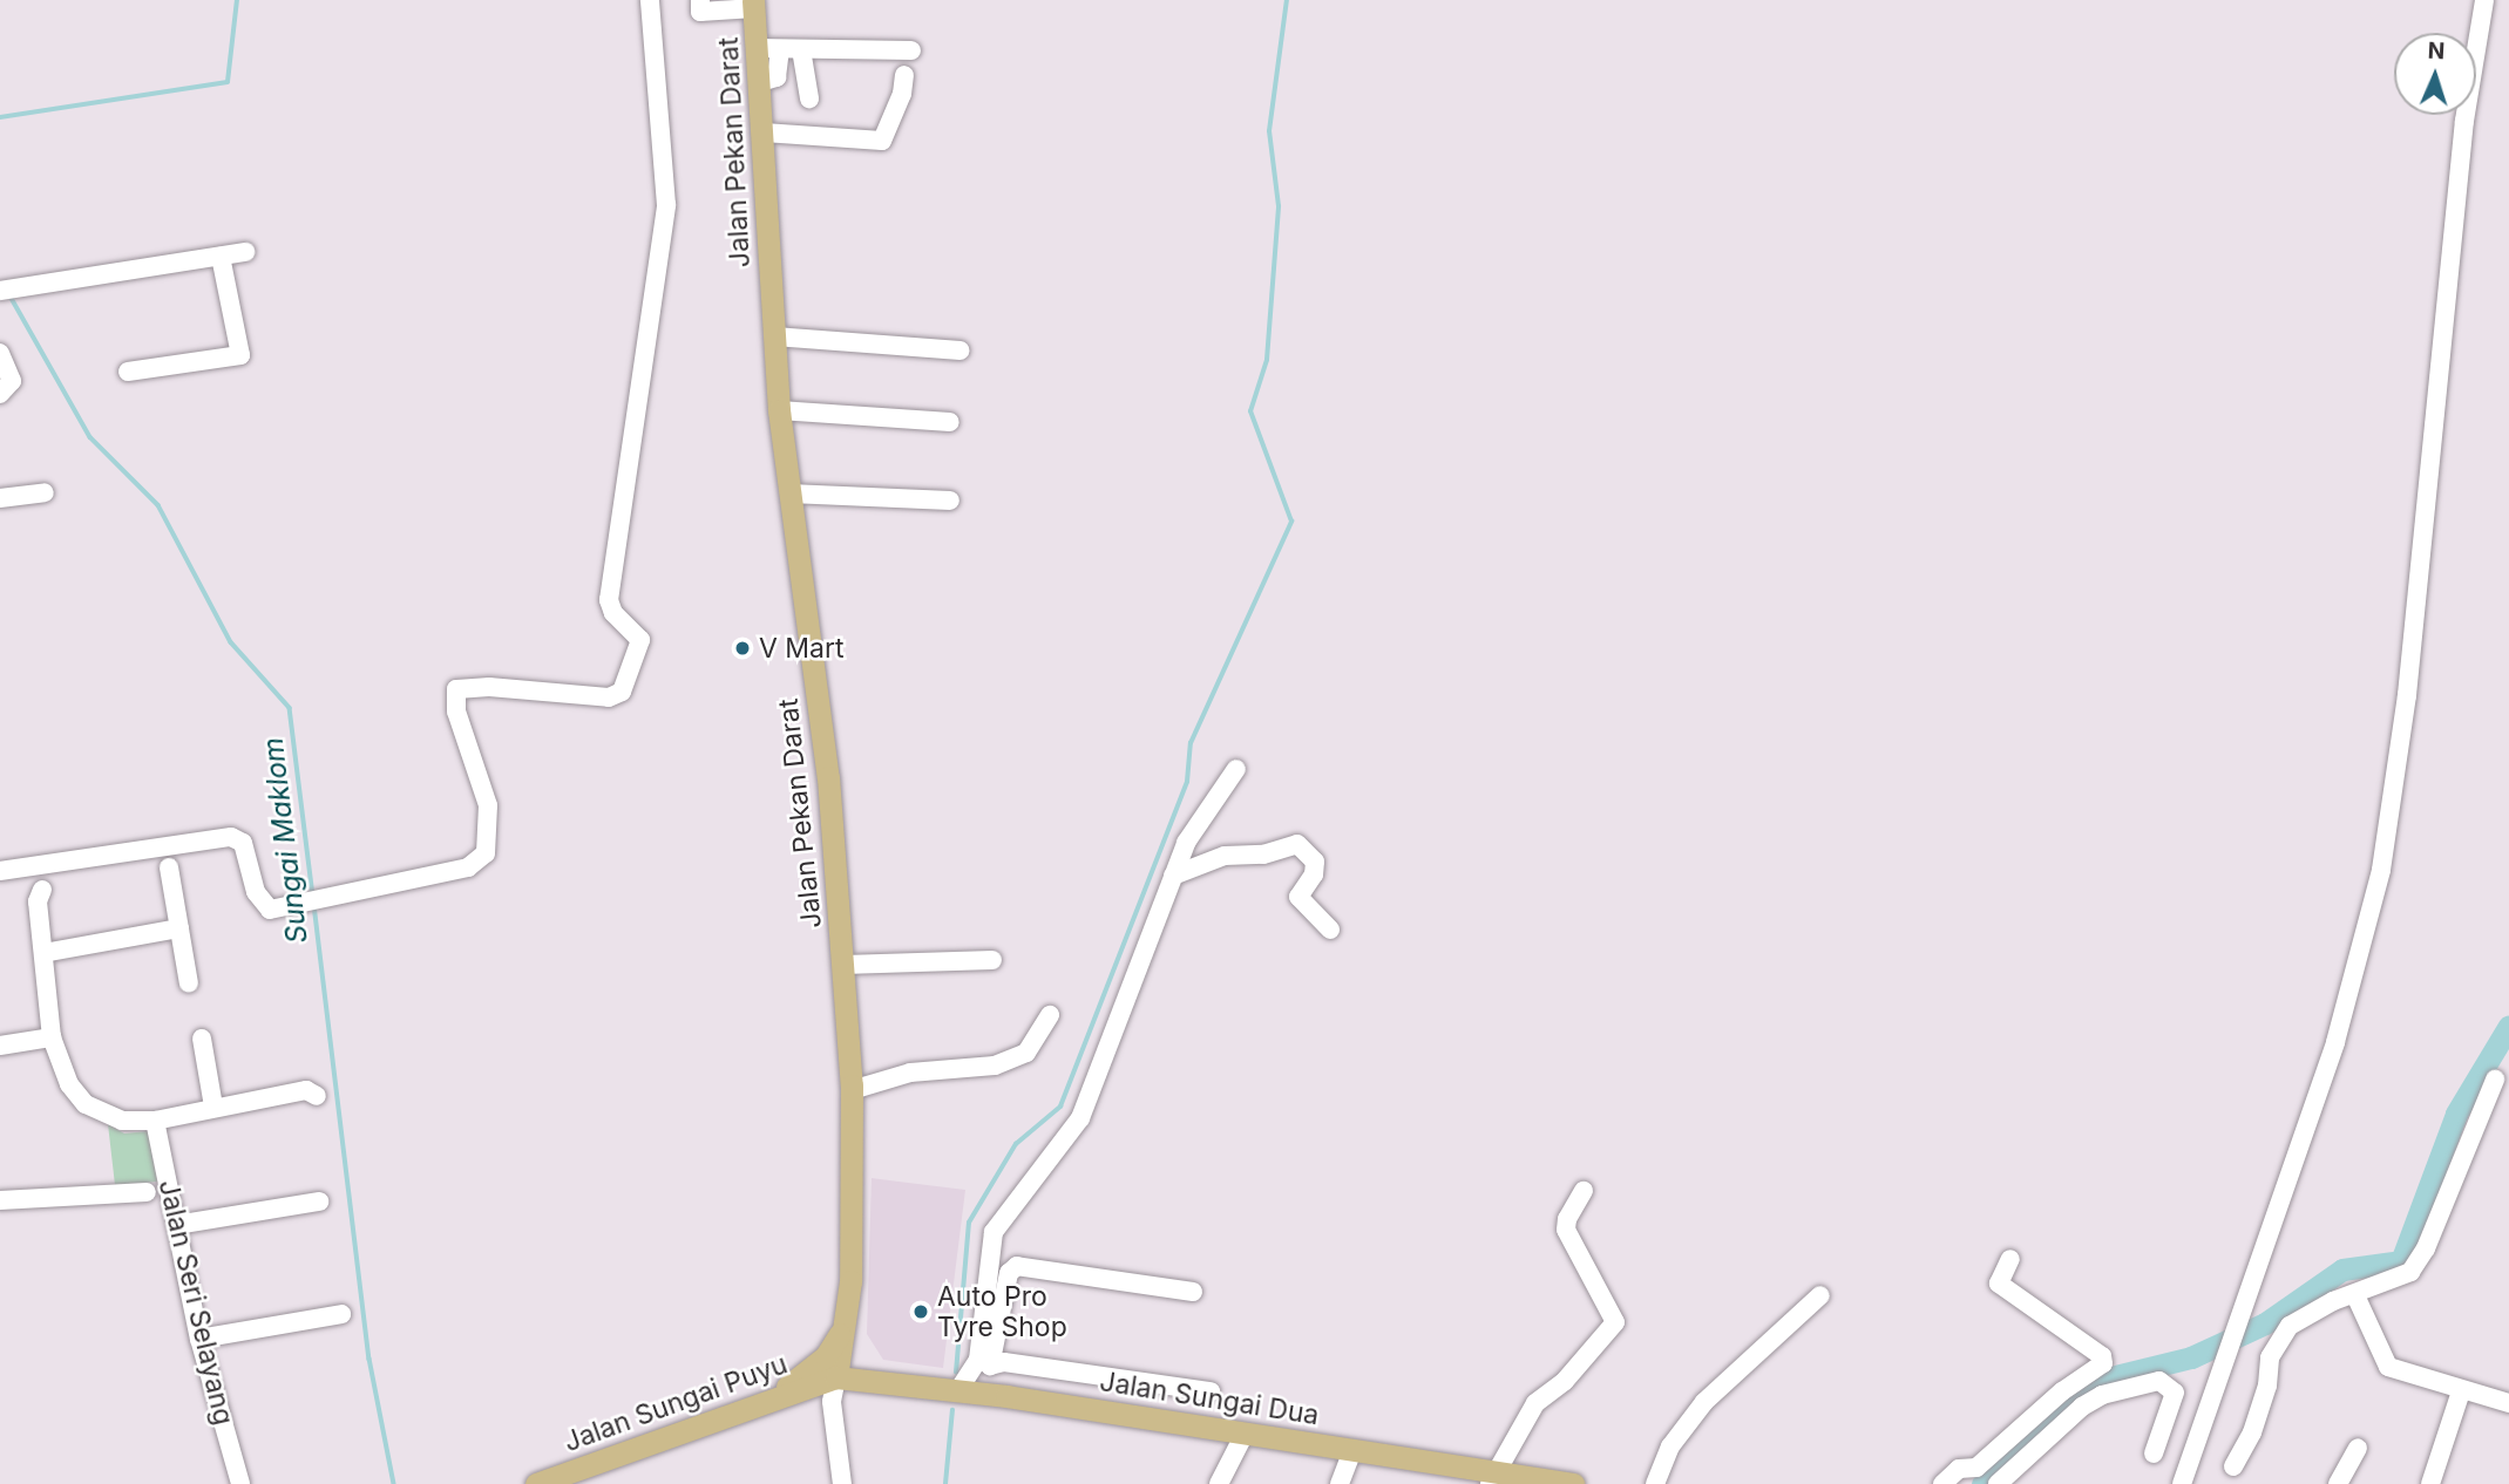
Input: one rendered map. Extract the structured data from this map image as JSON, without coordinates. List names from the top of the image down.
{
  "streets": {
    "main road": ["Jalan Pekan Darat", "Jalan Sungai Dua", "Jalan Sungai Puyu"],
    "street": ["Jalan Seri Selayang"]
  },
  "crossings": [
    ["Jalan Pekan Darat", "Jalan Sungai Dua"],
    ["Jalan Pekan Darat", "Jalan Sungai Puyu"],
    ["Jalan Sungai Dua", "Jalan Sungai Puyu"]
  ],
  "water": ["Sungai Maklom"],
  "places": ["V Mart", "Auto Pro Tyre Shop"],
  "north": "top"
}
